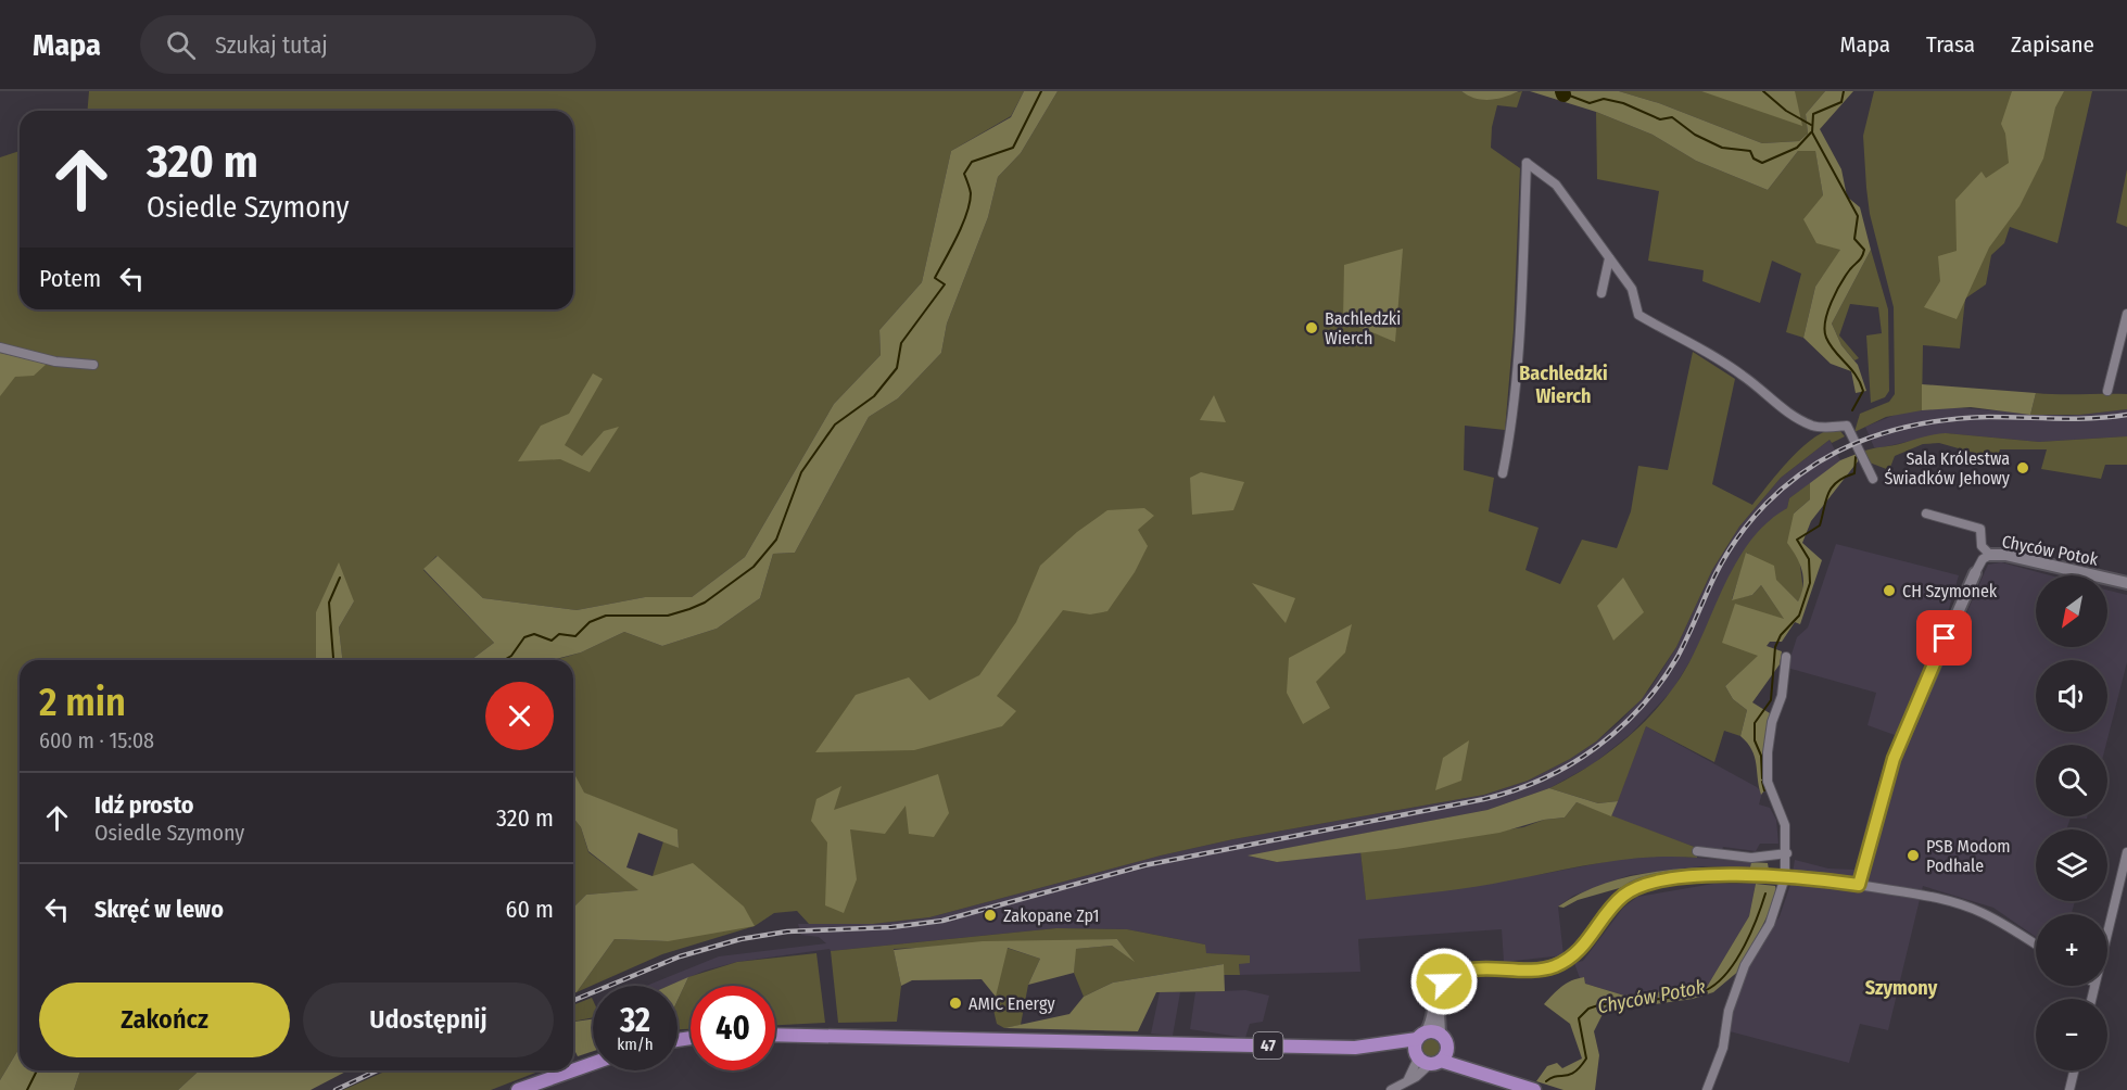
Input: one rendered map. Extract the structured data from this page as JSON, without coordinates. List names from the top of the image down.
{
  "streets": {
    "main road": ["47"],
    "street": ["Chyców Potok"]
  },
  "districts": ["Bachledzki Wierch", "Szymony"],
  "water": ["Chyców Potok"],
  "places": [
    "Bachledzki Wierch",
    "Sala Królestwa Świadków Jehowy",
    "CH Szymonek",
    "PSB Modom Podhale",
    "Zakopane Zp1",
    "AMIC Energy"
  ],
  "north": "bottom left",
  "page": {
    "header": "Mapa",
    "search": "Szukaj tutaj",
    "nav": ["Mapa", "Trasa", "Zapisane"],
    "turn": ["320 m", "Osiedle Szymony"],
    "then": "Potem",
    "map_buttons": ["+", "−"],
    "heading": ["2 min", "600 m · 15:08"],
    "list": [
      {
        "name": "Idź prosto",
        "note": "Osiedle Szymony",
        "value": "320 m"
      },
      {
        "name": "Skręć w lewo",
        "value": "60 m"
      }
    ],
    "buttons": ["Zakończ", "Udostępnij"],
    "speed": "32 km/h",
    "limit": "40"
  }
}
